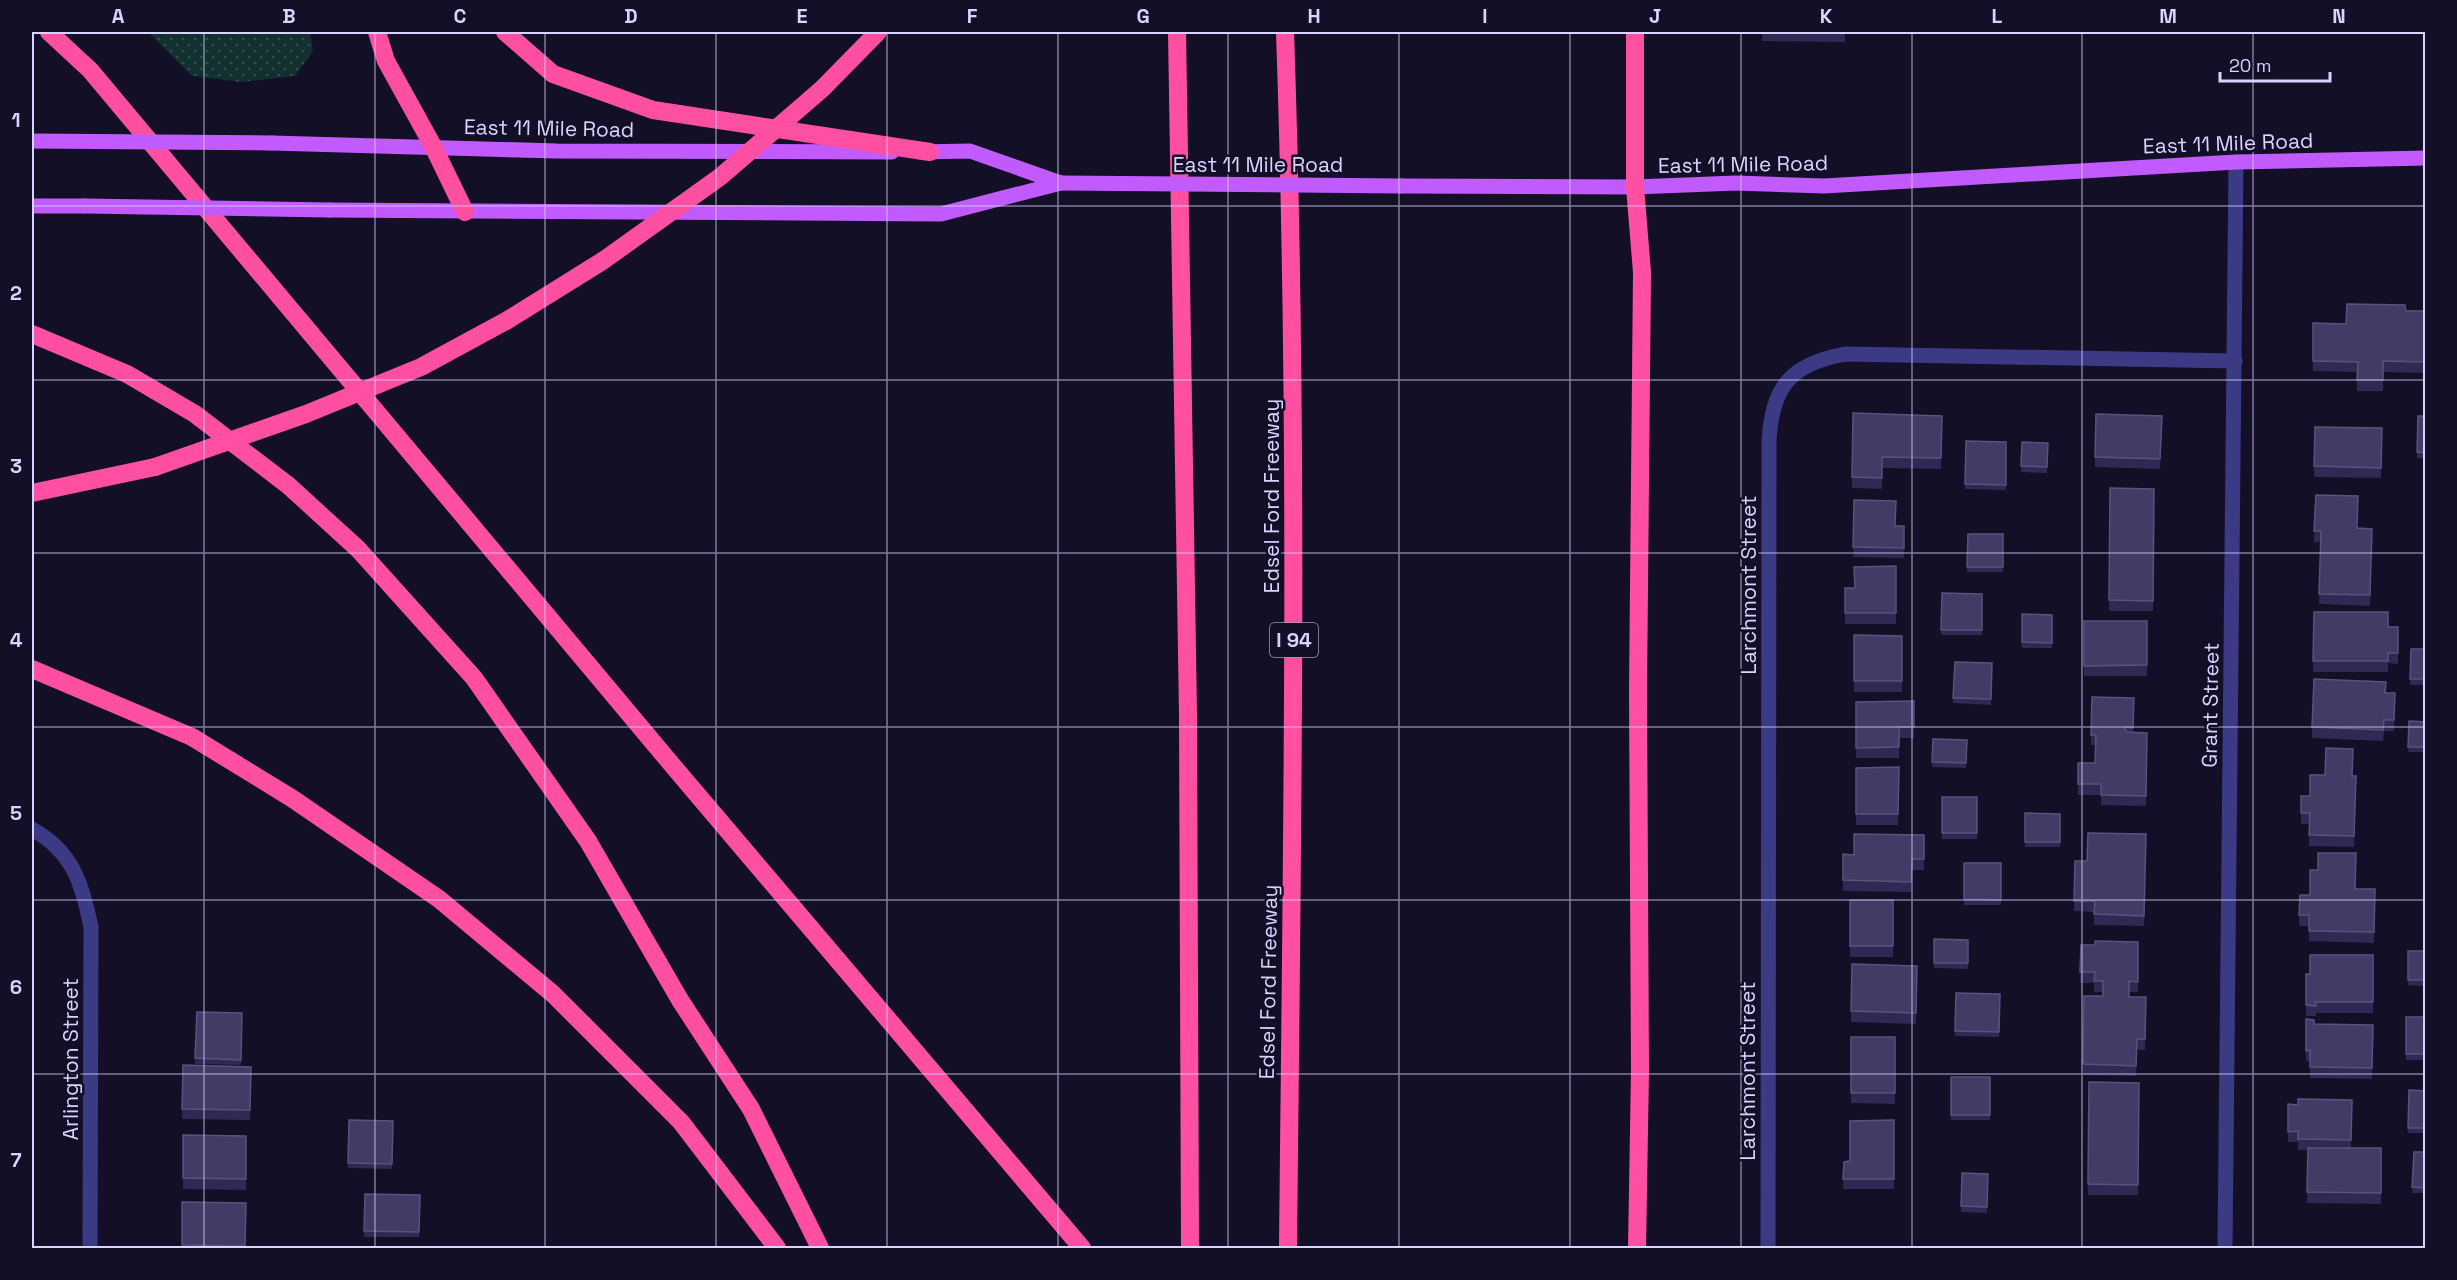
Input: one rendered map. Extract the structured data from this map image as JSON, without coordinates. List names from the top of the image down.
{
  "streets": {
    "highway": ["Edsel Ford Freeway", "I 94"],
    "main road": ["East 11 Mile Road"],
    "street": ["Larchmont Street", "Grant Street", "Arlington Street"]
  },
  "crossings": [
    ["East 11 Mile Road", "Grant Street"],
    ["Larchmont Street", "Grant Street"]
  ],
  "scale_bar": "20 m",
  "grid": {
    "columns": [
      "A",
      "B",
      "C",
      "D",
      "E",
      "F",
      "G",
      "H",
      "I",
      "J",
      "K",
      "L",
      "M",
      "N"
    ],
    "rows": [
      "1",
      "2",
      "3",
      "4",
      "5",
      "6",
      "7"
    ]
  }
}
